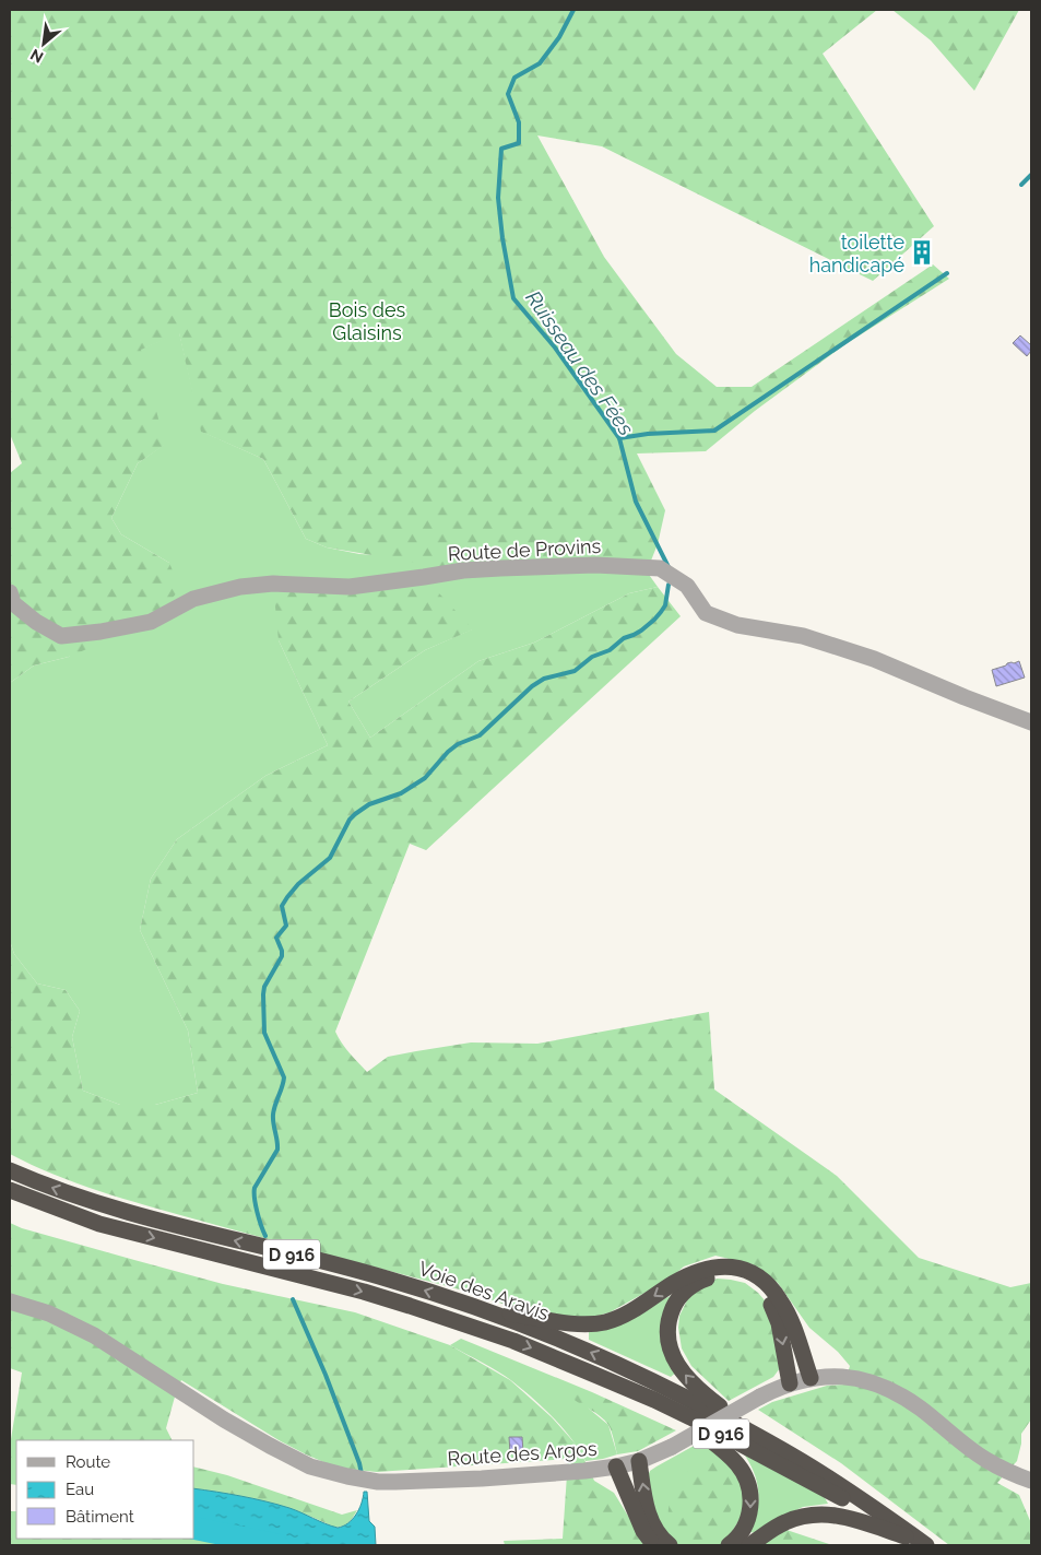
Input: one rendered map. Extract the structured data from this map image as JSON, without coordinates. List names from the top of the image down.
{
  "streets": {
    "highway": ["D 916", "Voie des Aravis"],
    "street": ["Route de Provins", "Route des Argos"]
  },
  "water": ["Ruisseau des Fées"],
  "parks": ["Bois des Glaisins"],
  "places": {
    "building": ["toilette handicapé"]
  },
  "legend": ["Route", "Eau", "Bâtiment"],
  "north": "bottom left"
}
